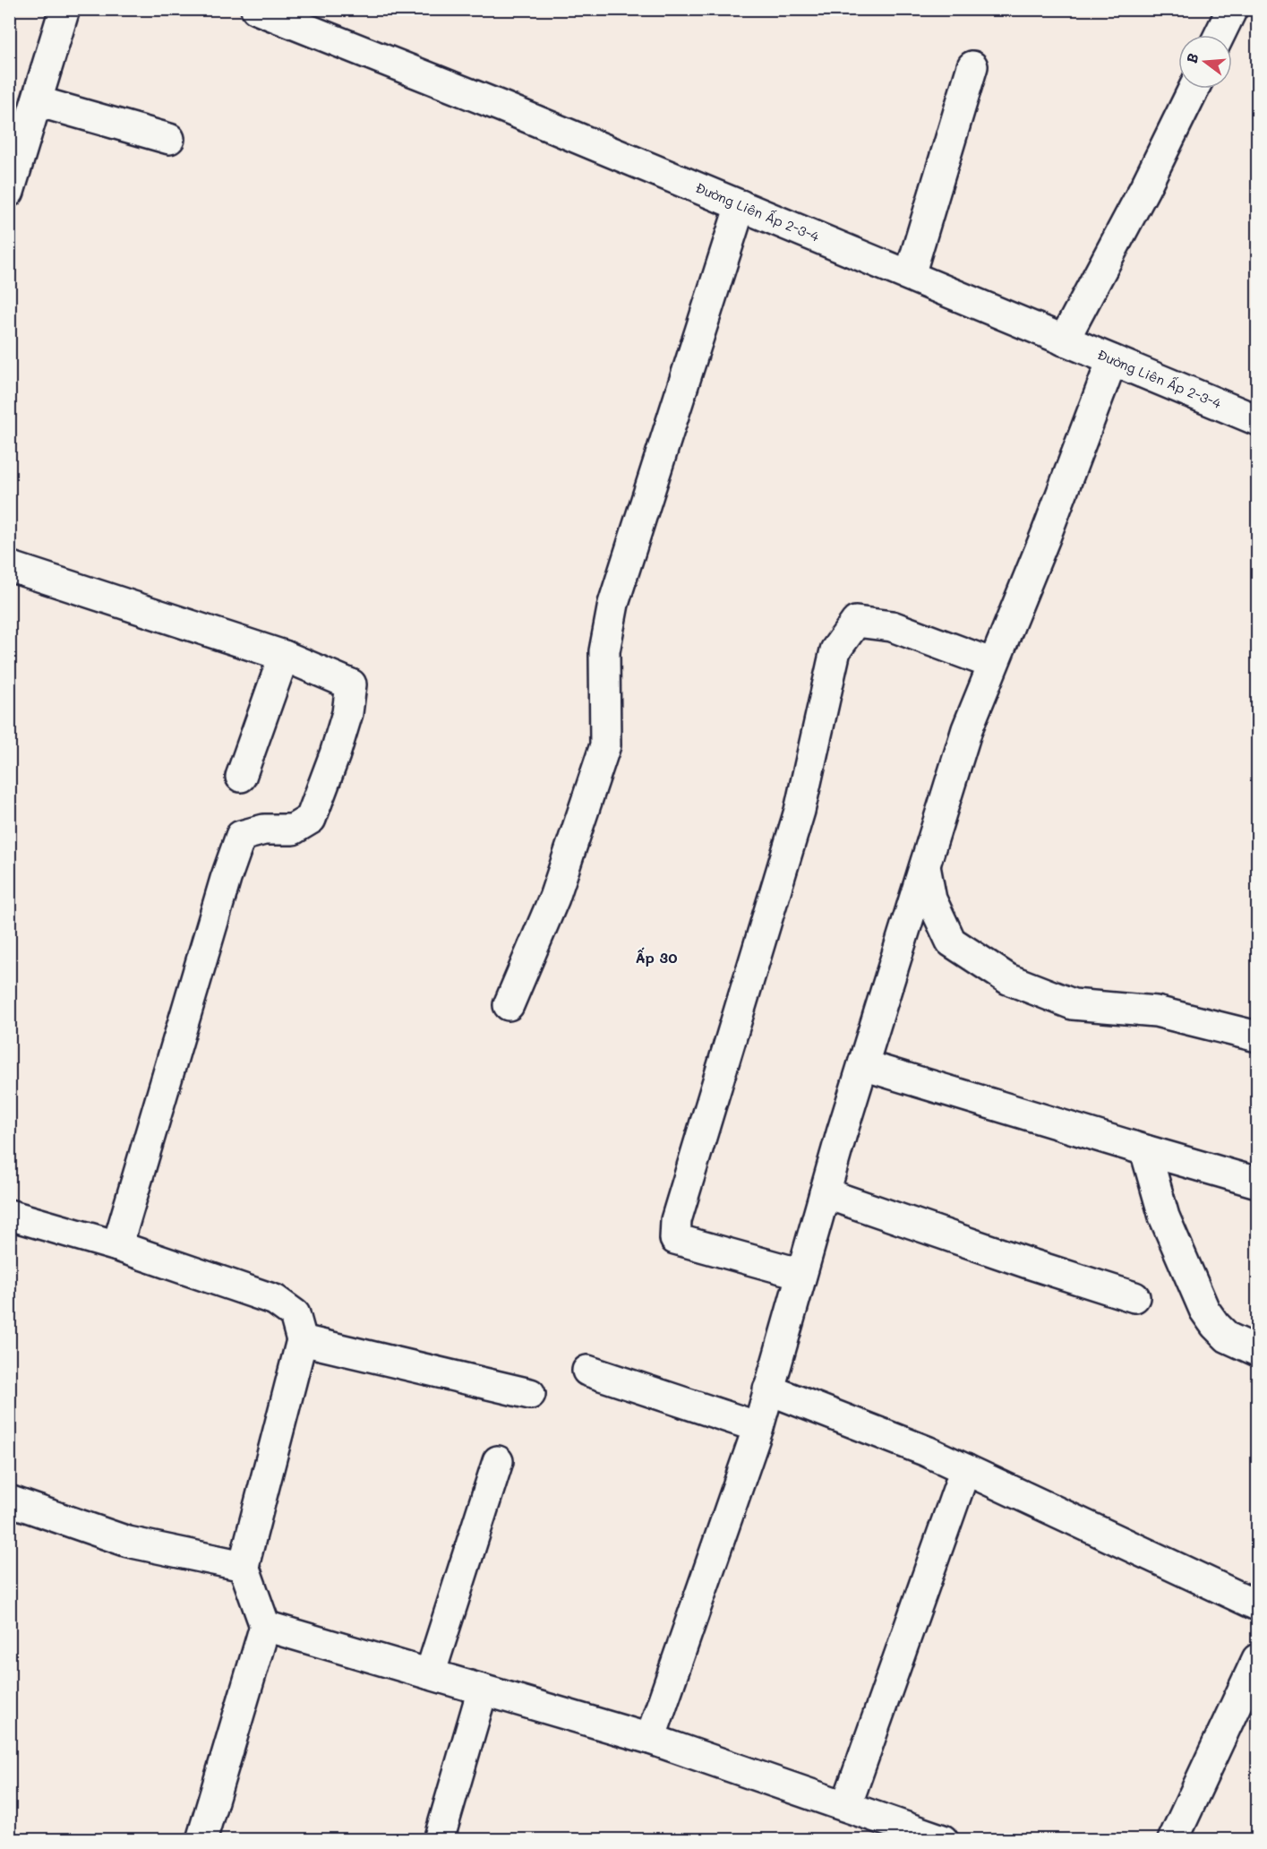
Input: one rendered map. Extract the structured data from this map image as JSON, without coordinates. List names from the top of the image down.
{
  "streets": {
    "street": ["Đường Liên Ấp 2-3-4"]
  },
  "districts": ["Ấp 30"],
  "north": "left"
}
